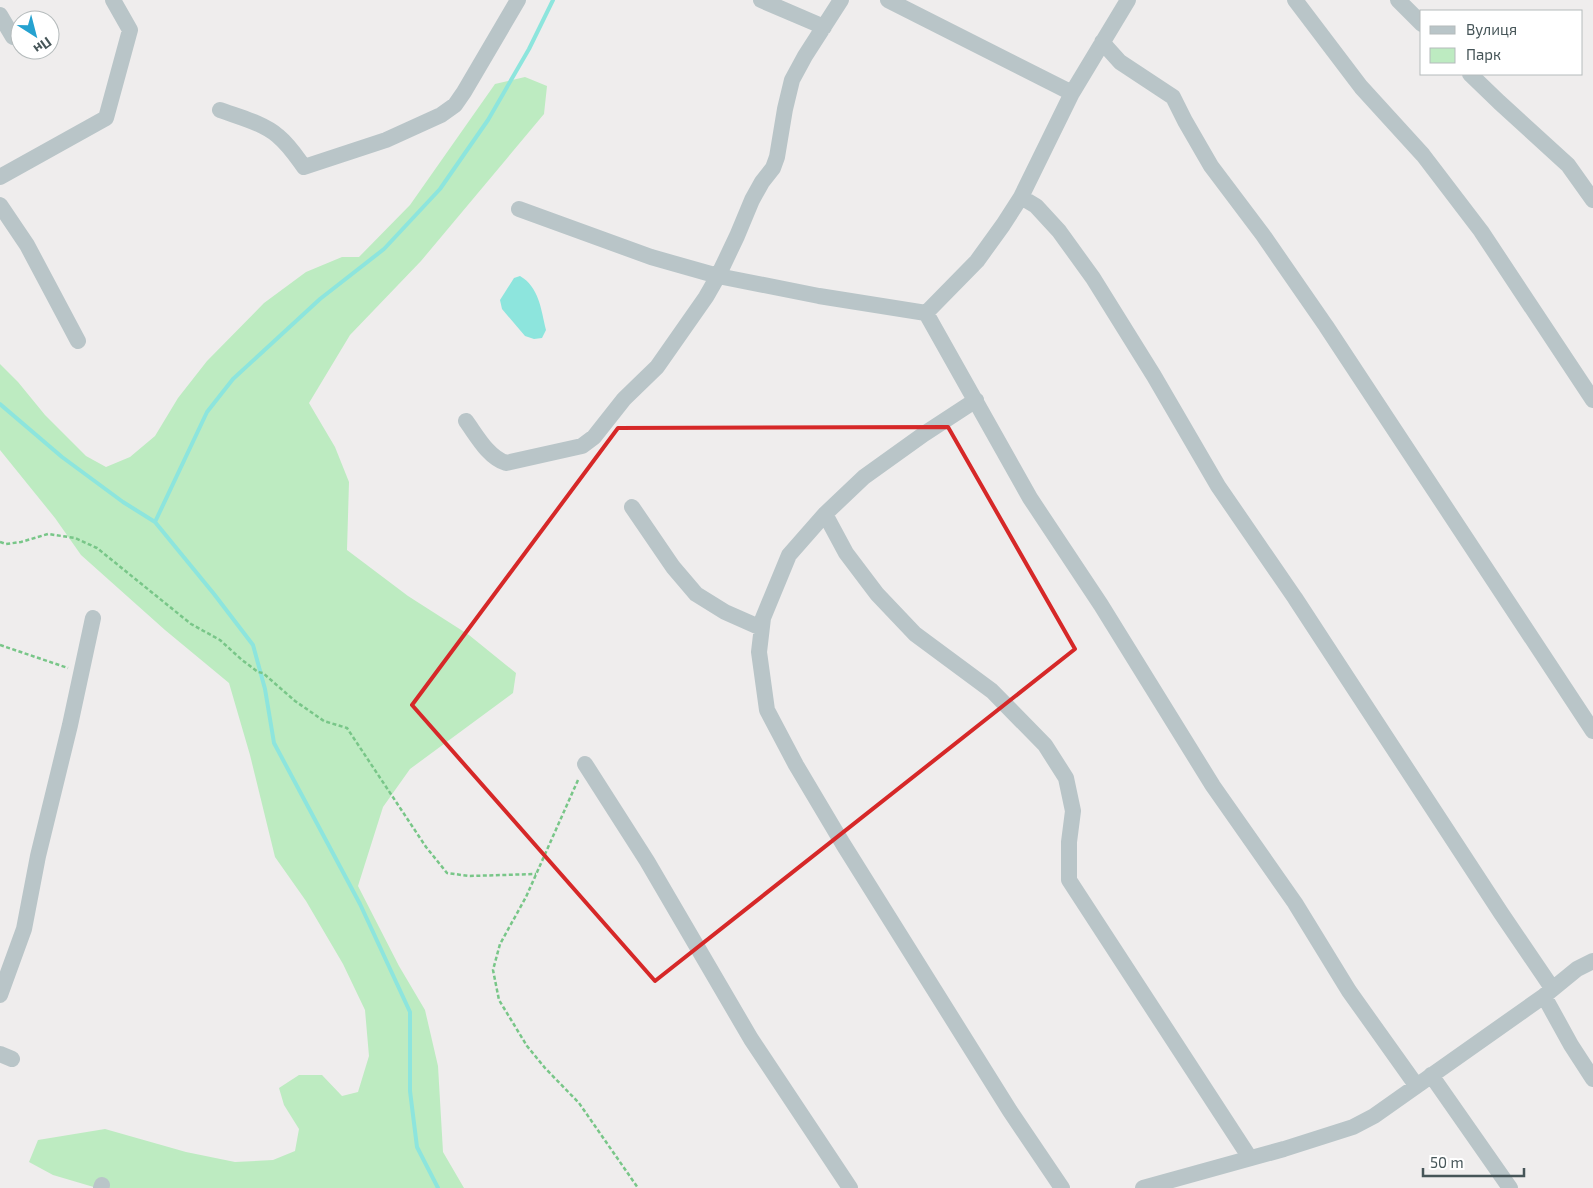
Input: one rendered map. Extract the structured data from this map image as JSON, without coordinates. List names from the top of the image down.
{
  "legend": ["Вулиця", "Парк"],
  "scale_bar": "50 m",
  "north": "bottom right"
}
